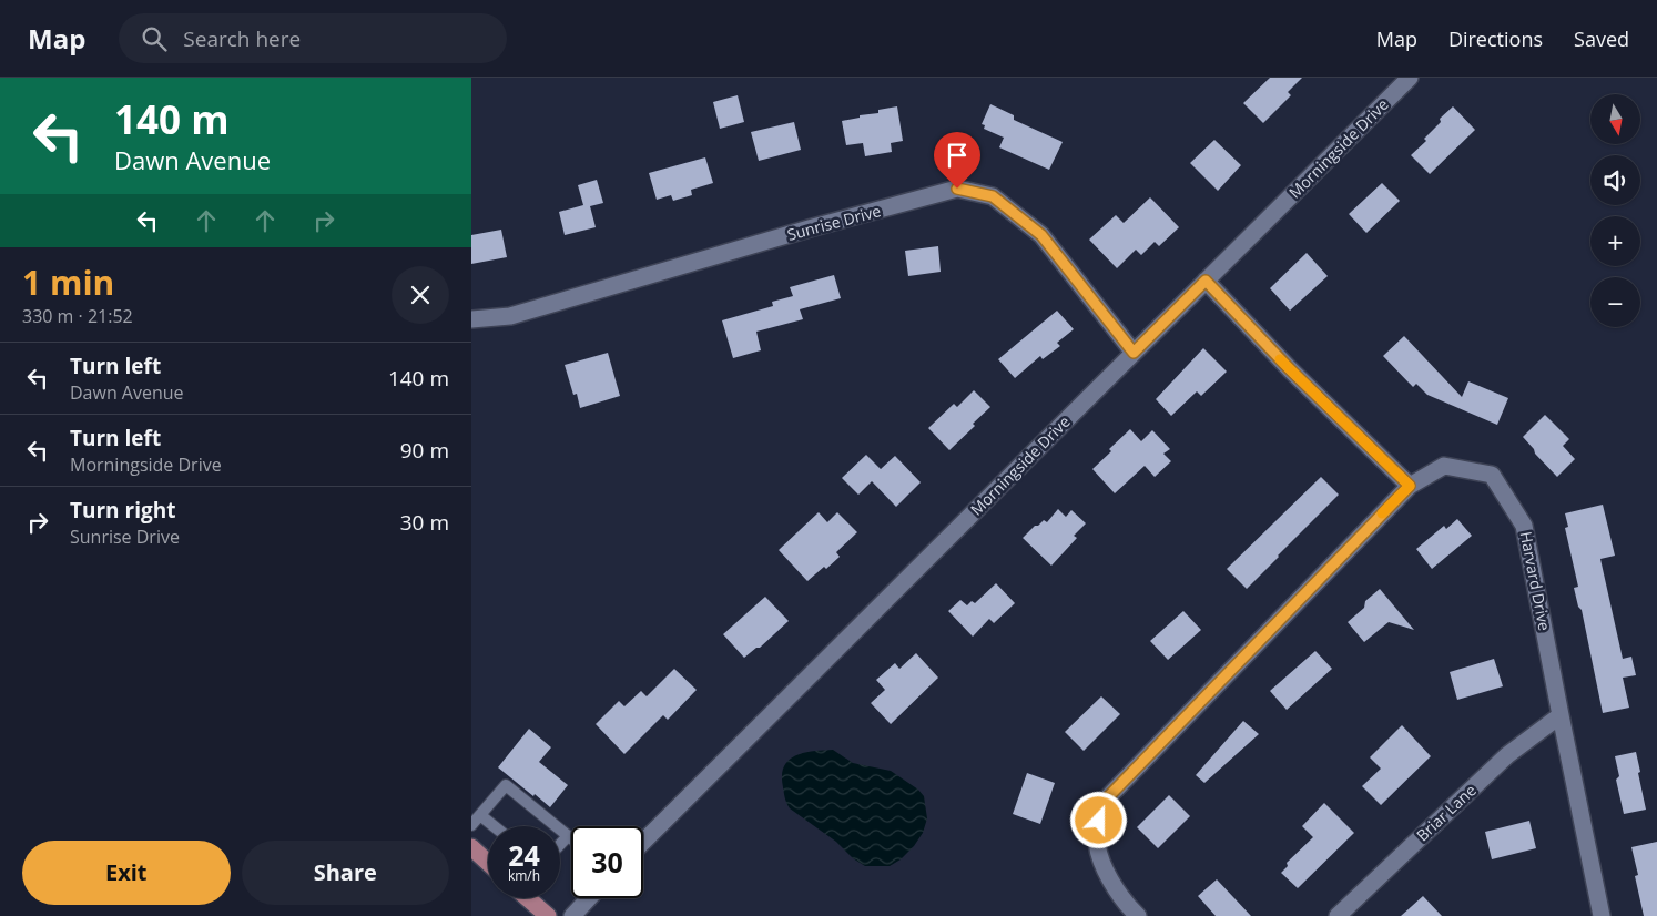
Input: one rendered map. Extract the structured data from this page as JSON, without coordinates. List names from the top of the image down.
{
  "streets": {
    "street": [
      "Morningside Drive",
      "Sunrise Drive",
      "Harvard Drive",
      "Briar Lane"
    ]
  },
  "crossings": [
    ["Morningside Drive", "Sunrise Drive"],
    ["Harvard Drive", "Briar Lane"]
  ],
  "north": "bottom",
  "page": {
    "header": "Map",
    "search": "Search here",
    "nav": ["Map", "Directions", "Saved"],
    "turn": ["140 m", "Dawn Avenue"],
    "map_buttons": ["+", "−"],
    "heading": ["1 min", "330 m · 21:52"],
    "list": [
      {
        "name": "Turn left",
        "note": "Dawn Avenue",
        "value": "140 m"
      },
      {
        "name": "Turn left",
        "note": "Morningside Drive",
        "value": "90 m"
      },
      {
        "name": "Turn right",
        "note": "Sunrise Drive",
        "value": "30 m"
      }
    ],
    "speed": "24 km/h",
    "limit": "30",
    "buttons": ["Exit", "Share"]
  }
}
